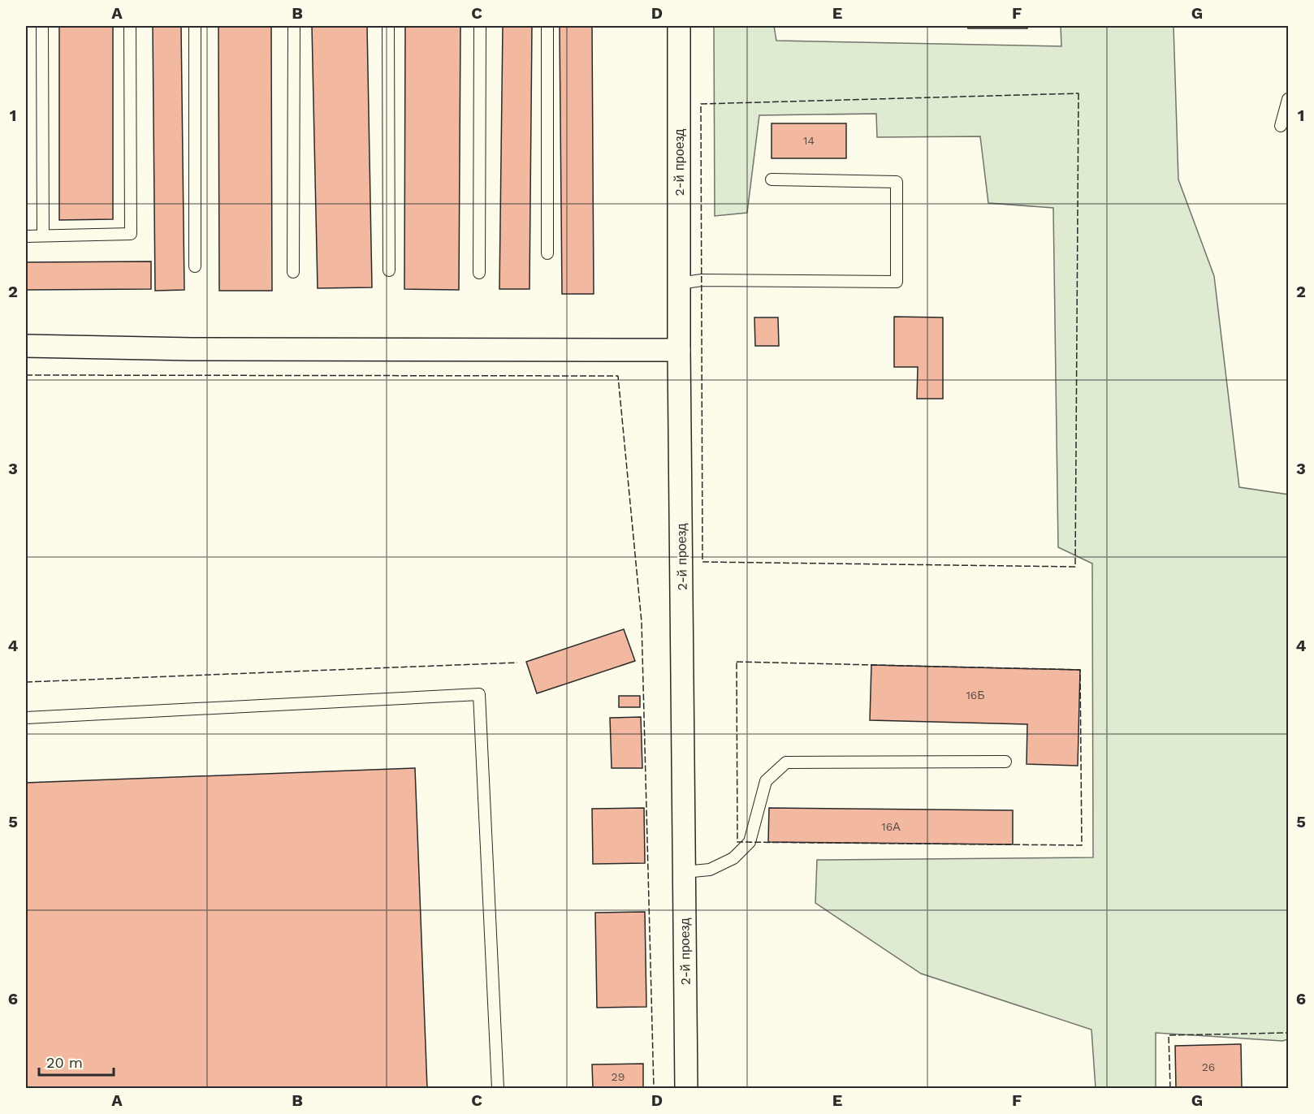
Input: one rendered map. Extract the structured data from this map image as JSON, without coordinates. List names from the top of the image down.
{
  "streets": {
    "street": ["2-й проезд"]
  },
  "house_numbers": [
    "14",
    "16Б",
    "16А",
    "26",
    "29"
  ],
  "scale_bar": "20 m",
  "grid": {
    "columns": [
      "A",
      "B",
      "C",
      "D",
      "E",
      "F",
      "G"
    ],
    "rows": [
      "1",
      "2",
      "3",
      "4",
      "5",
      "6"
    ]
  }
}
